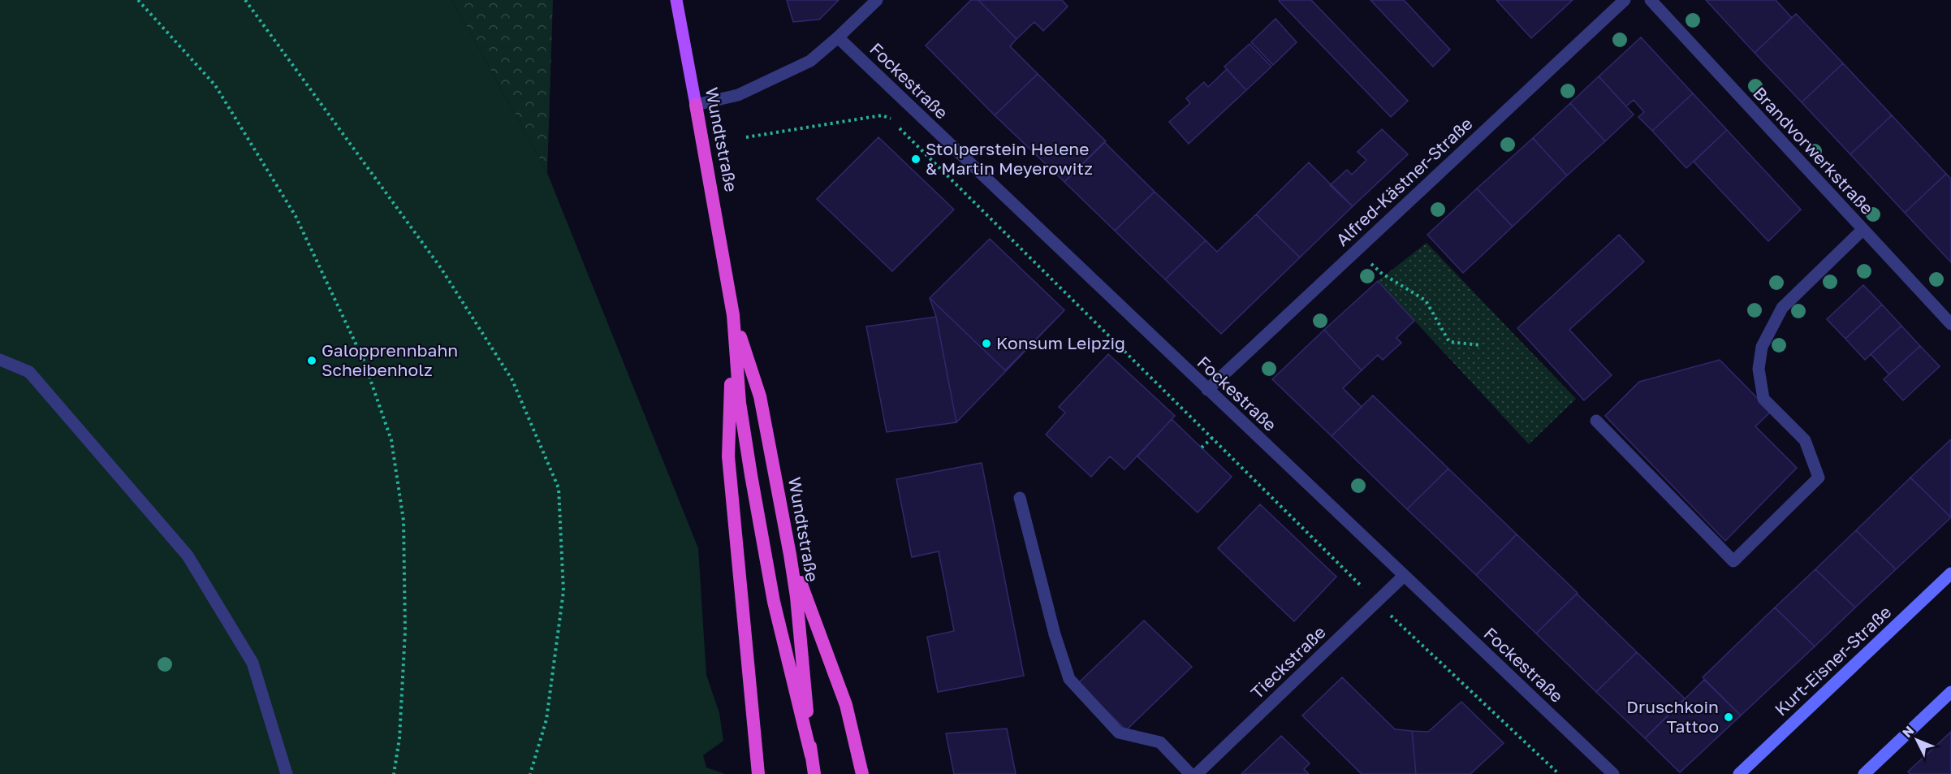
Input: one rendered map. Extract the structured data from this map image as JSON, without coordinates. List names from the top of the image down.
{
  "streets": {
    "highway": ["Wundtstraße"],
    "main road": ["Kurt-Eisner-Straße"],
    "street": [
      "Fockestraße",
      "Brandvorwerkstraße",
      "Alfred-Kästner-Straße",
      "Tieckstraße"
    ]
  },
  "crossings": [
    ["Fockestraße", "Alfred-Kästner-Straße"],
    ["Fockestraße", "Tieckstraße"]
  ],
  "places": [
    "Stolperstein Helene & Martin Meyerowitz",
    "Konsum Leipzig",
    "Galopprennbahn Scheibenholz",
    "Druschkoin Tattoo"
  ],
  "north": "top left"
}
